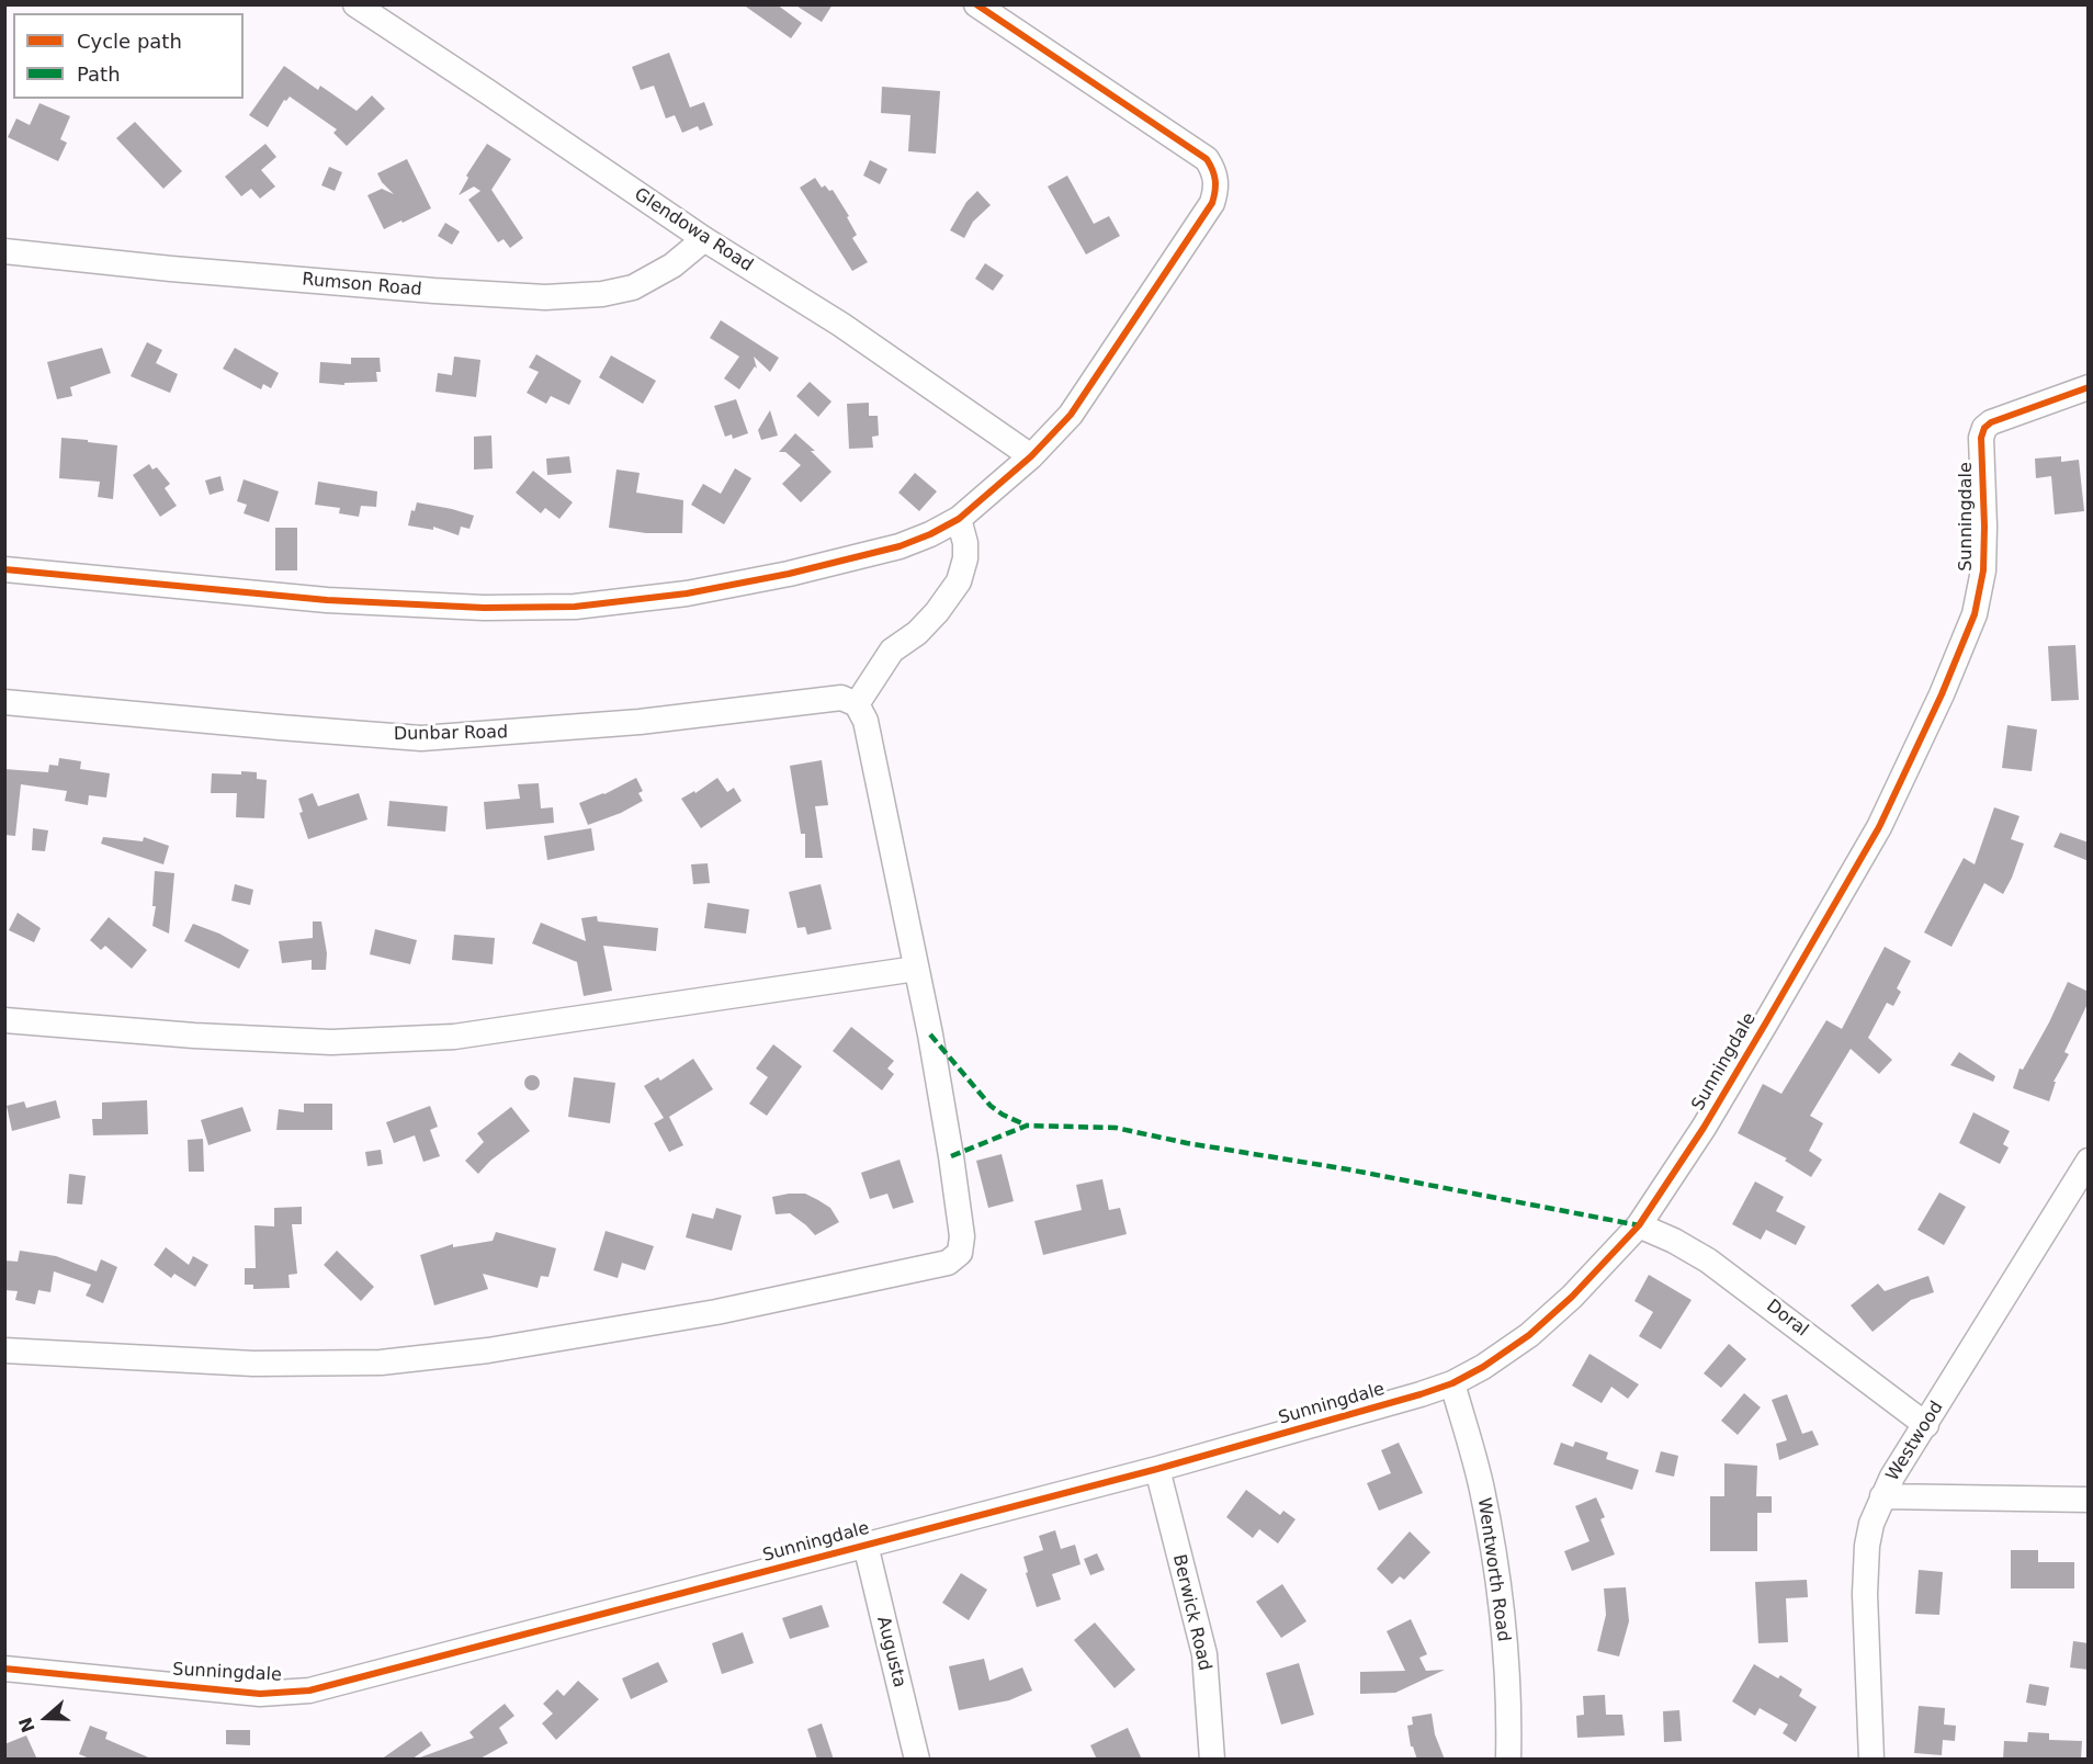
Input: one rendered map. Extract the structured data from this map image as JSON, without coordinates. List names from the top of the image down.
{
  "streets": {
    "street": [
      "Glendowa Road",
      "Rumson Road",
      "Sunningdale",
      "Dunbar Road",
      "Doral",
      "Westwood",
      "Wentworth Road",
      "Berwick Road",
      "Augusta"
    ]
  },
  "crossings": [
    ["Glendowa Road", "Rumson Road"],
    ["Sunningdale", "Doral"],
    ["Sunningdale", "Wentworth Road"],
    ["Sunningdale", "Berwick Road"],
    ["Sunningdale", "Augusta"],
    ["Doral", "Westwood"]
  ],
  "legend": ["Cycle path", "Path"],
  "north": "left"
}
